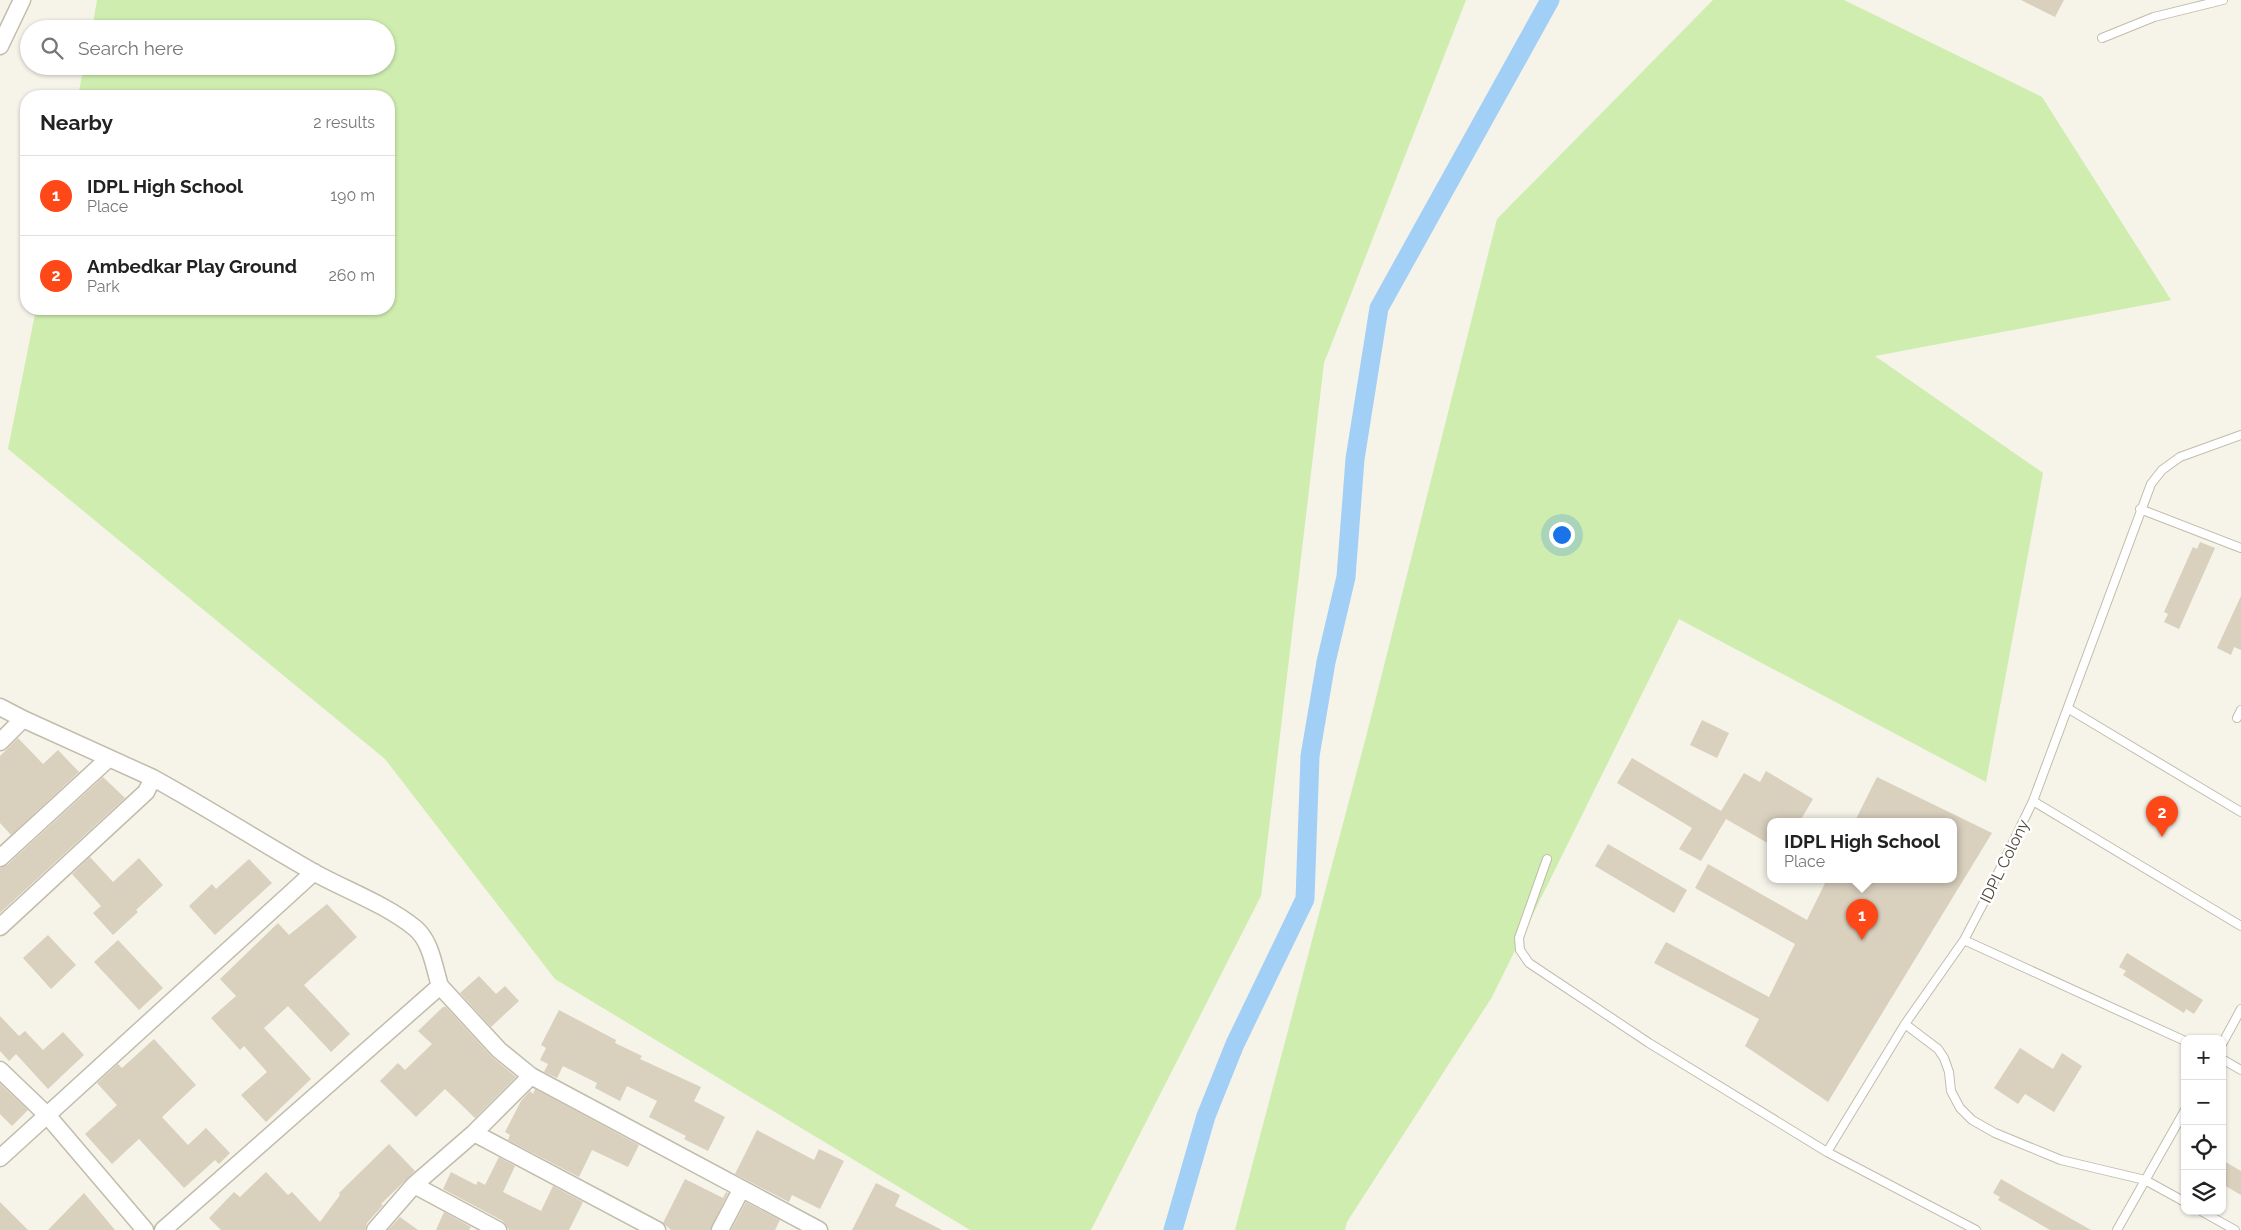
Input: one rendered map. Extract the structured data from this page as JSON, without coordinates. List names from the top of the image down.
{
  "streets": {
    "lane": ["IDPL Colony"]
  },
  "page": {
    "search": "Search here",
    "heading": ["Nearby", "2 results"],
    "list": [
      {
        "mark": "1",
        "name": "IDPL High School",
        "note": "Place",
        "value": "190 m"
      },
      {
        "mark": "2",
        "name": "Ambedkar Play Ground",
        "note": "Park",
        "value": "260 m"
      }
    ],
    "pins": ["2", "1"],
    "popup": ["IDPL High School", "Place"],
    "map_buttons": ["+", "−"]
  }
}
